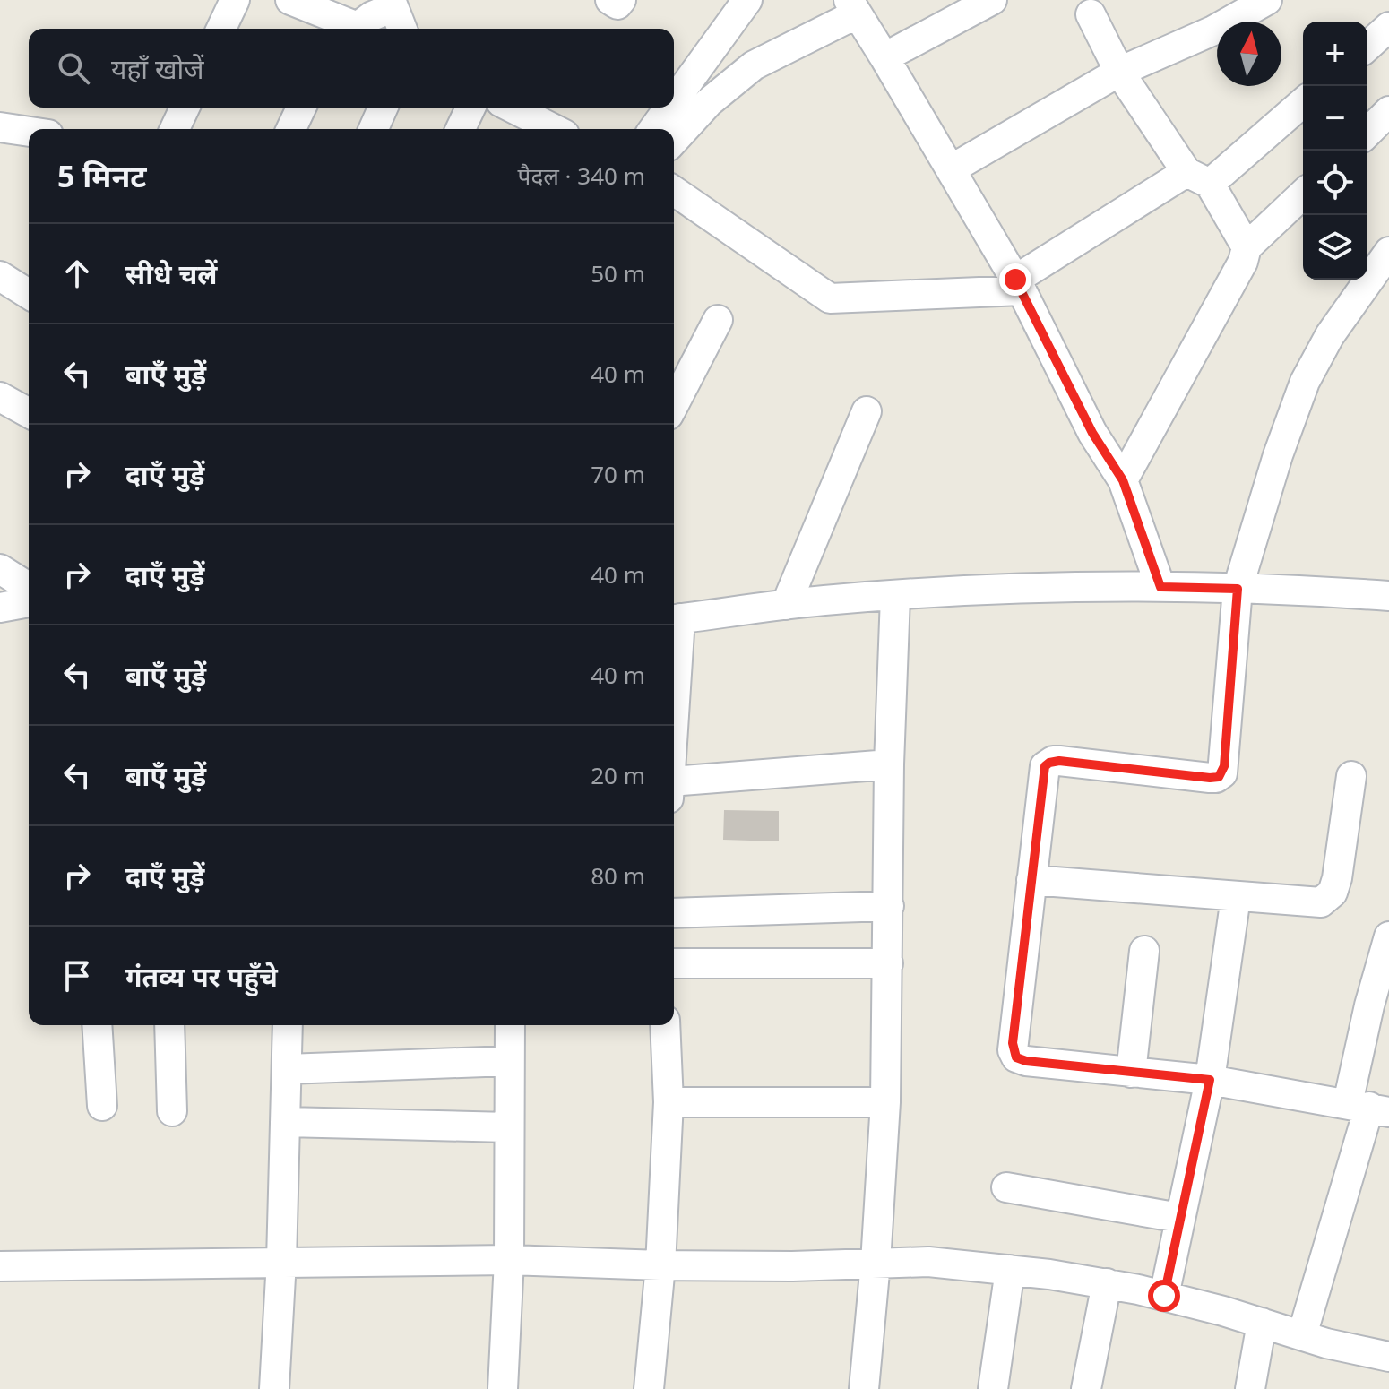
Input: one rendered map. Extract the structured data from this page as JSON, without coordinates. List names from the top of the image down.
{
  "north": "top",
  "page": {
    "map_buttons": ["+", "−"],
    "search": "यहाँ खोजें",
    "heading": ["5 मिनट", "पैदल · 340 m"],
    "list": [
      ["सीधे चलें", "50 m"],
      ["बाएँ मुड़ें", "40 m"],
      ["दाएँ मुड़ें", "70 m"],
      ["दाएँ मुड़ें", "40 m"],
      ["बाएँ मुड़ें", "40 m"],
      ["बाएँ मुड़ें", "20 m"],
      ["दाएँ मुड़ें", "80 m"],
      "गंतव्य पर पहुँचे"
    ]
  }
}
